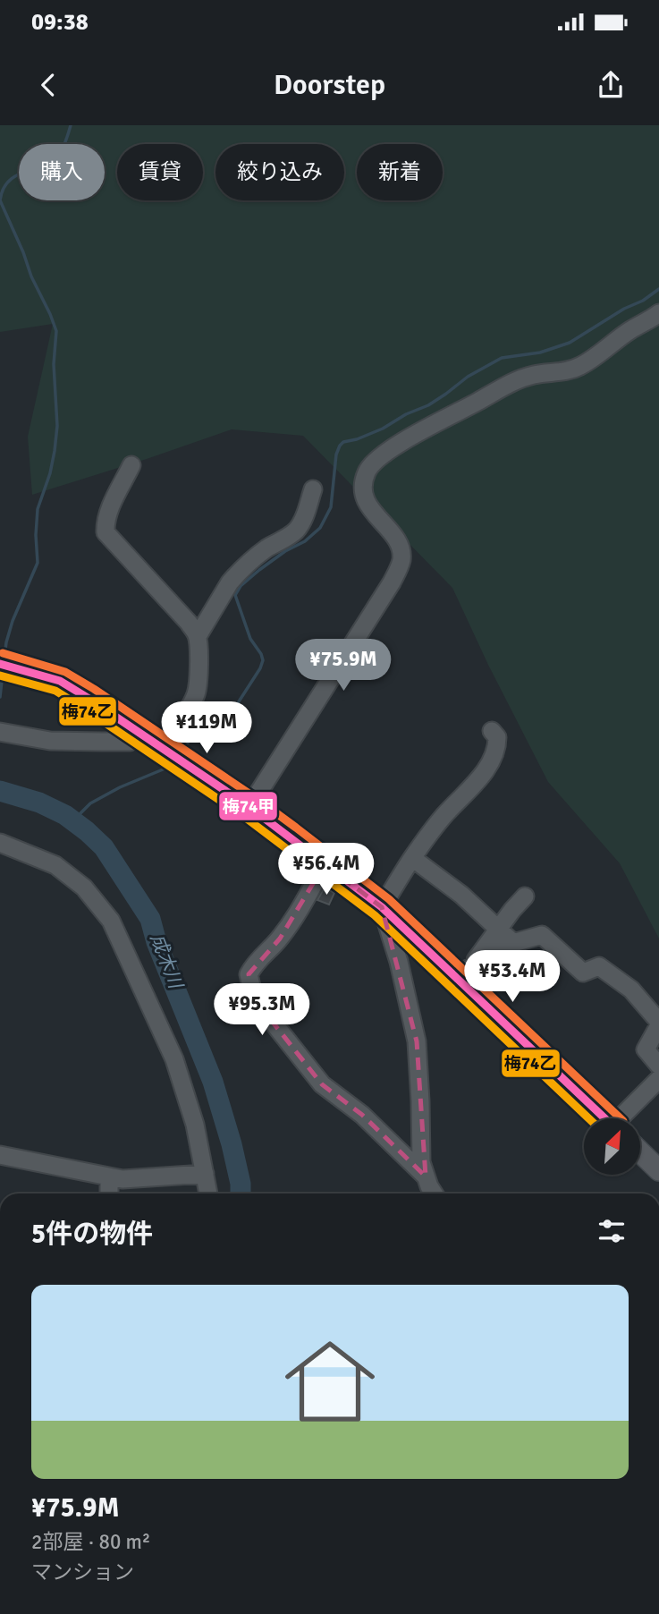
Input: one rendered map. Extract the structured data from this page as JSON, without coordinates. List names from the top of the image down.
{
  "water": ["成木川"],
  "lines": ["transit line 梅74甲", "transit line 梅74乙"],
  "north": "top right",
  "page": {
    "status": "09:38",
    "header": "Doorstep",
    "chip": [
      "購入",
      "賃貸",
      "絞り込み",
      "新着"
    ],
    "price": [
      "¥75.9M",
      "¥119M",
      "¥56.4M",
      "¥53.4M",
      "¥95.3M"
    ],
    "heading": "5件の物件",
    "list": [
      {
        "name": "¥75.9M",
        "note": "2部屋 · 80 m² · マンション"
      }
    ]
  }
}
